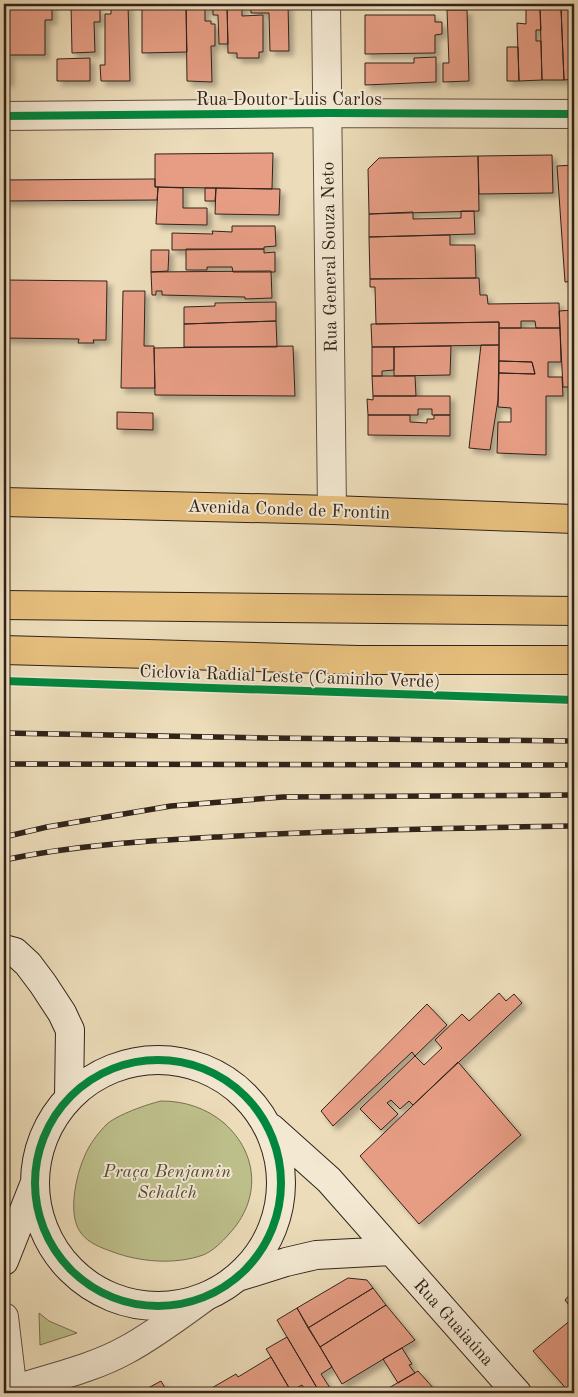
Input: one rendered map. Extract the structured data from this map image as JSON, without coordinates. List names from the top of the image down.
{
  "streets": {
    "highway": ["Avenida Conde de Frontin"],
    "street": ["Rua Doutor Luis Carlos", "Rua General Souza Neto", "Rua Guaiaúna"],
    "cycle path": ["Ciclovia Radial Leste (Caminho Verde)"]
  },
  "crossings": [
    ["Rua Doutor Luis Carlos", "Rua General Souza Neto"],
    ["Rua General Souza Neto", "Avenida Conde de Frontin"]
  ],
  "parks": ["Praça Benjamin Schalch"]
}
